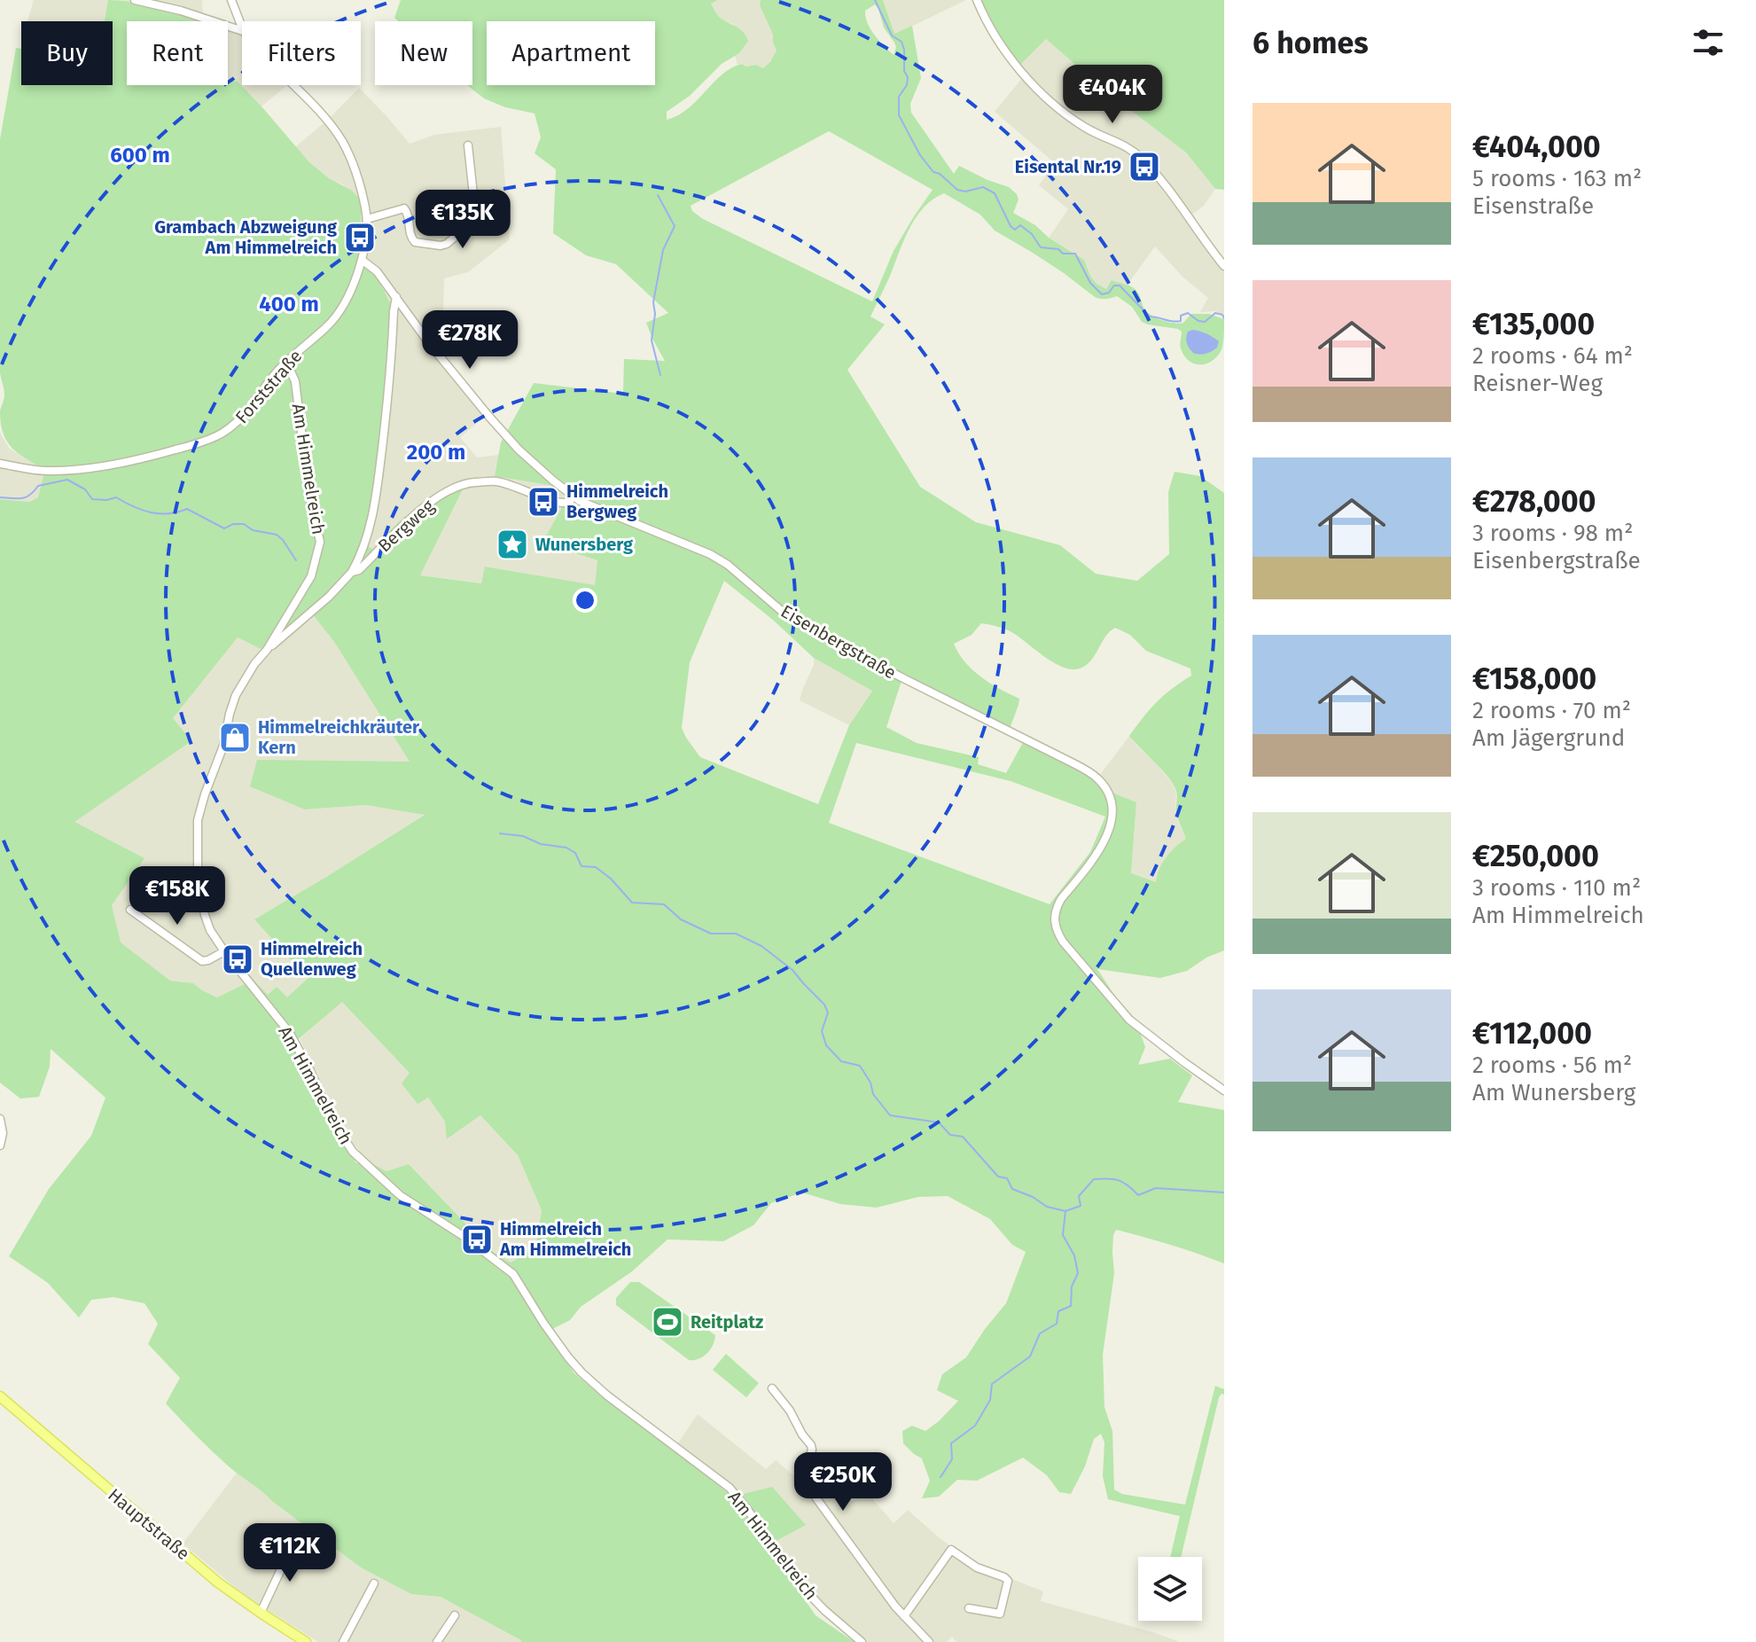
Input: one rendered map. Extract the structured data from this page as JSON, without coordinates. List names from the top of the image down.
{
  "streets": {
    "main road": ["Hauptstraße"],
    "street": [
      "Forststraße",
      "Am Himmelreich",
      "Bergweg",
      "Eisenbergstraße"
    ]
  },
  "crossings": [
    ["Forststraße", "Am Himmelreich"],
    ["Forststraße", "Eisenbergstraße"],
    ["Am Himmelreich", "Bergweg"],
    ["Bergweg", "Eisenbergstraße"]
  ],
  "places": {
    "bus stop": [
      "Eisental Nr.19",
      "Grambach Abzweigung Am Himmelreich",
      "Himmelreich Bergweg",
      "Himmelreich Quellenweg",
      "Himmelreich Am Himmelreich"
    ],
    "place": ["Wunersberg"],
    "shop": ["Himmelreichkräuter Kern"],
    "sports": ["Reitplatz"]
  },
  "page": {
    "heading": "6 homes",
    "chip": [
      "Buy",
      "Rent",
      "Filters",
      "New",
      "Apartment"
    ],
    "price": [
      "€404K",
      "€135K",
      "€278K",
      "€158K",
      "€250K",
      "€112K"
    ],
    "list": [
      {
        "name": "€404,000",
        "note": "5 rooms · 163 m² · Eisenstraße"
      },
      {
        "name": "€135,000",
        "note": "2 rooms · 64 m² · Reisner-Weg"
      },
      {
        "name": "€278,000",
        "note": "3 rooms · 98 m² · Eisenbergstraße"
      },
      {
        "name": "€158,000",
        "note": "2 rooms · 70 m² · Am Jägergrund"
      },
      {
        "name": "€250,000",
        "note": "3 rooms · 110 m² · Am Himmelreich"
      },
      {
        "name": "€112,000",
        "note": "2 rooms · 56 m² · Am Wunersberg"
      }
    ]
  },
  "rings": ["600 m", "400 m", "200 m"]
}
